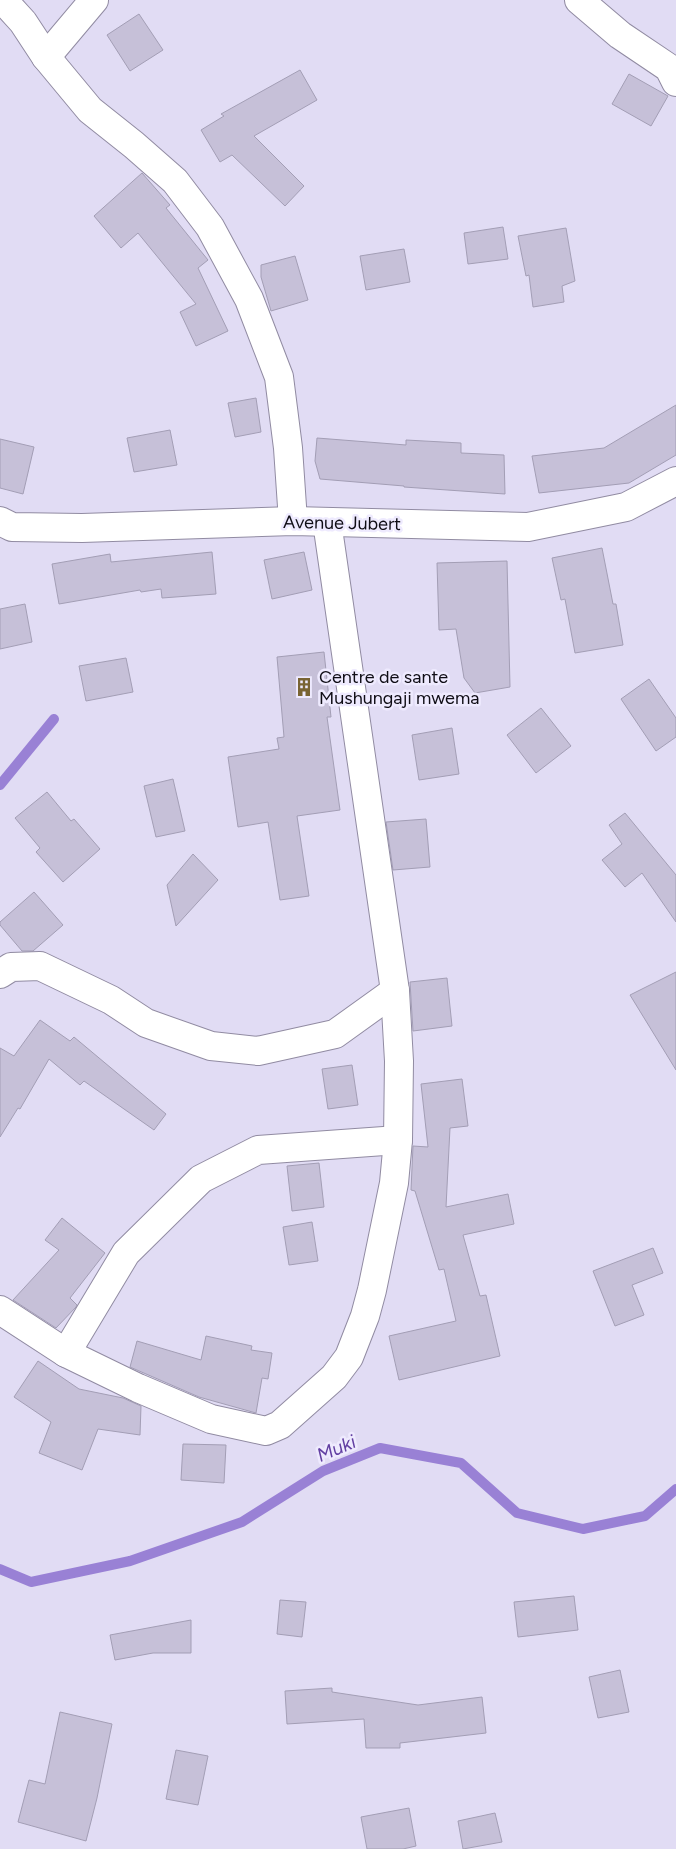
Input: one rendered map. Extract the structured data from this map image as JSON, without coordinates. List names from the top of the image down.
{
  "streets": {
    "street": ["Avenue Jubert"]
  },
  "water": ["Muki"],
  "places": {
    "building": ["Centre de sante Mushungaji mwema"]
  }
}
